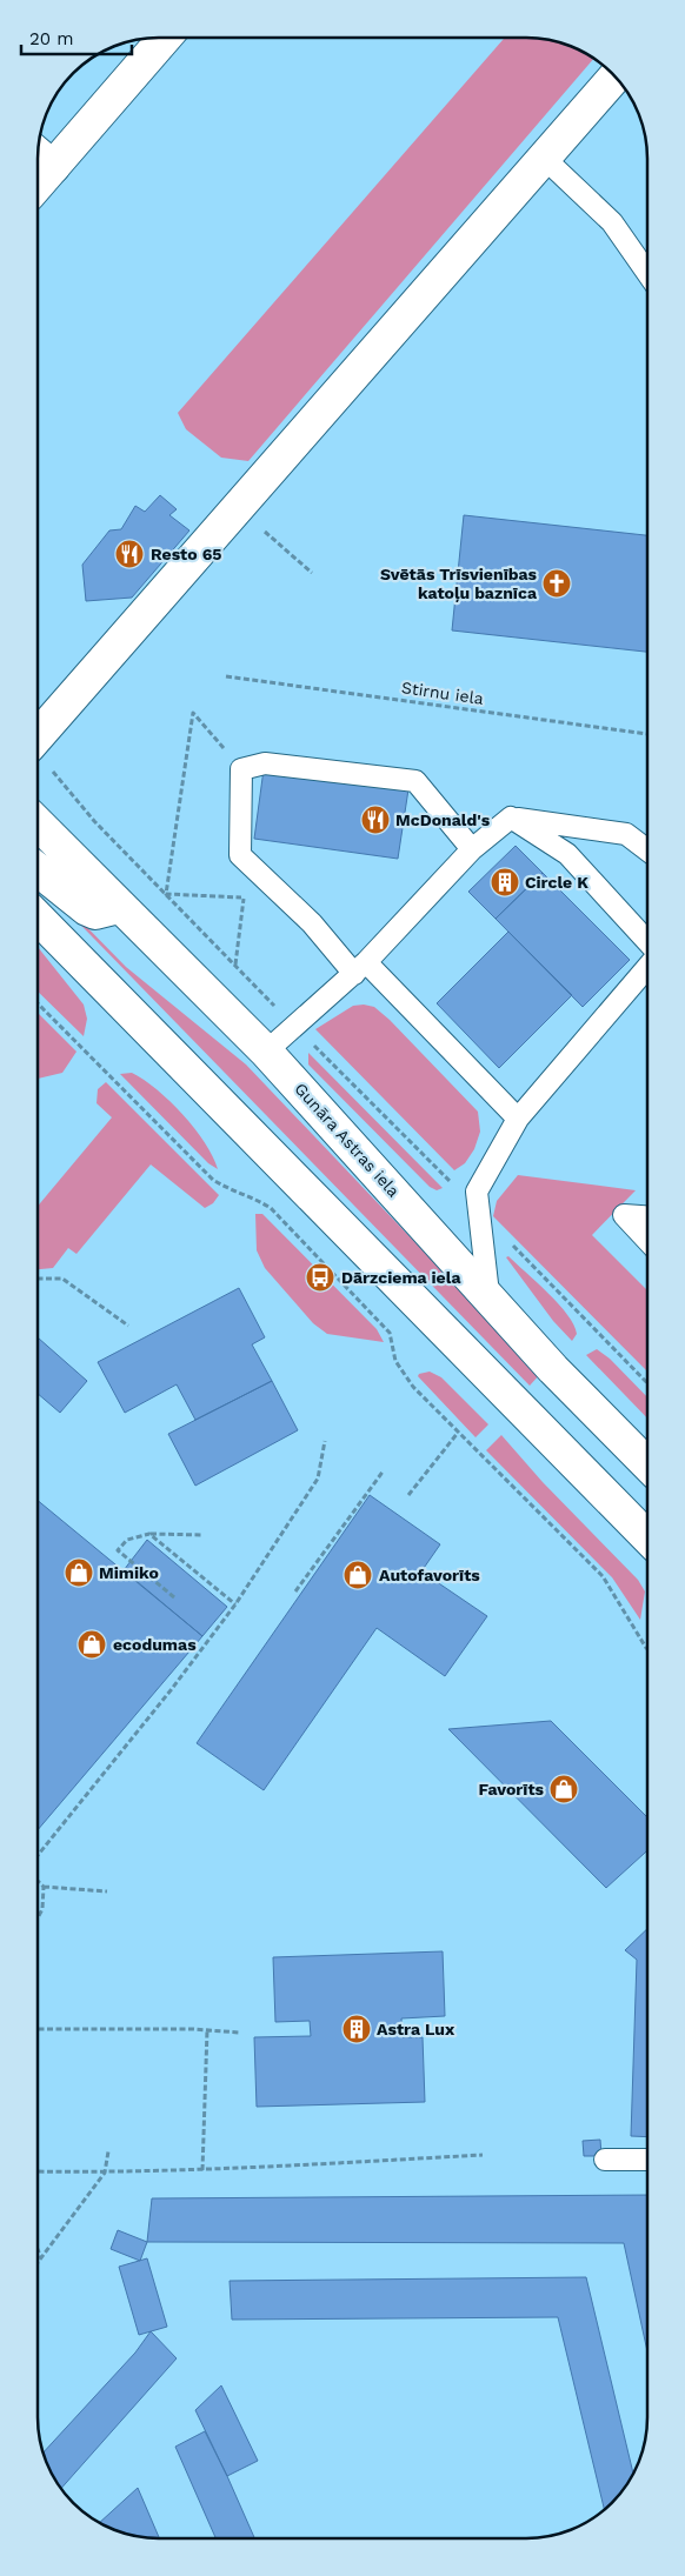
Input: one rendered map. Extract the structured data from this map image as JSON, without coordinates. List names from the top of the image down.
{
  "streets": {
    "main road": ["Gunāra Astras iela"],
    "path": ["Stirnu iela"]
  },
  "places": {
    "restaurant": ["Resto 65", "McDonald's"],
    "church": ["Svētās Trīsvienības katoļu baznīca"],
    "building": ["Circle K", "Astra Lux"],
    "bus stop": ["Dārzciema iela"],
    "shop": [
      "Mimiko",
      "Autofavorīts",
      "ecodumas",
      "Favorīts"
    ]
  },
  "scale_bar": "20 m"
}
